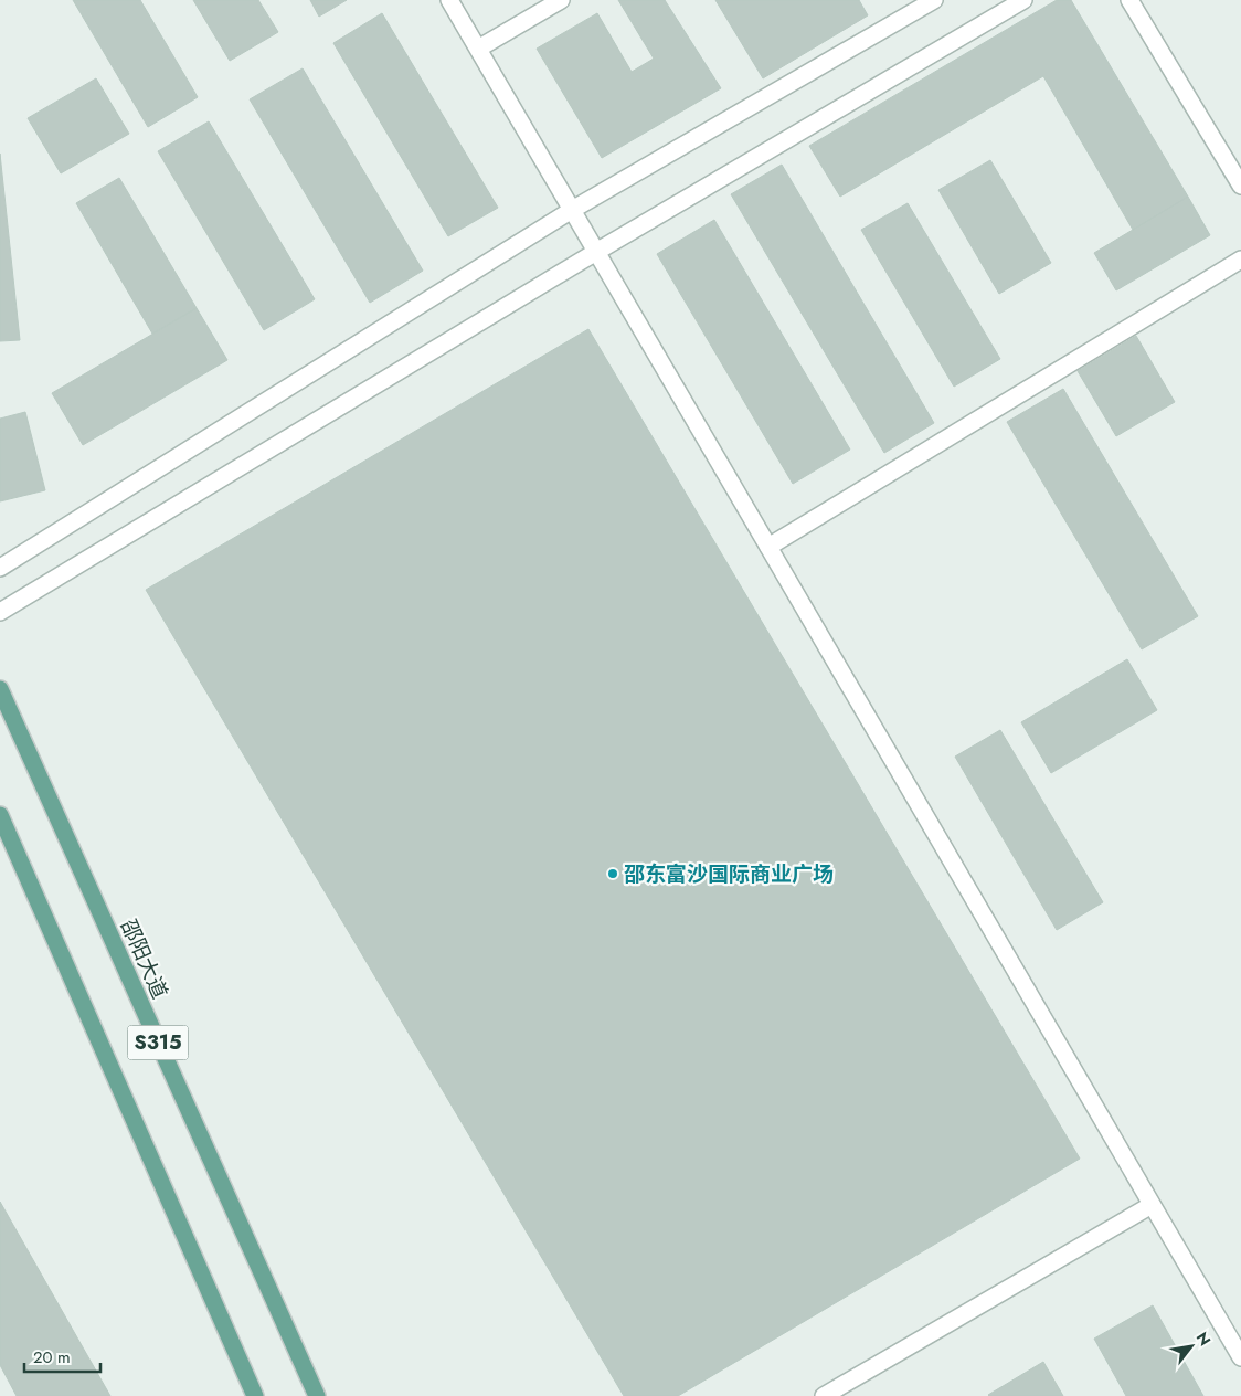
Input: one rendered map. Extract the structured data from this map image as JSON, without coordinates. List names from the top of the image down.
{
  "streets": {
    "main road": ["邵阳大道", "S315"]
  },
  "places": ["邵东富沙国际商业广场"],
  "scale_bar": "20 m",
  "north": "top right"
}
